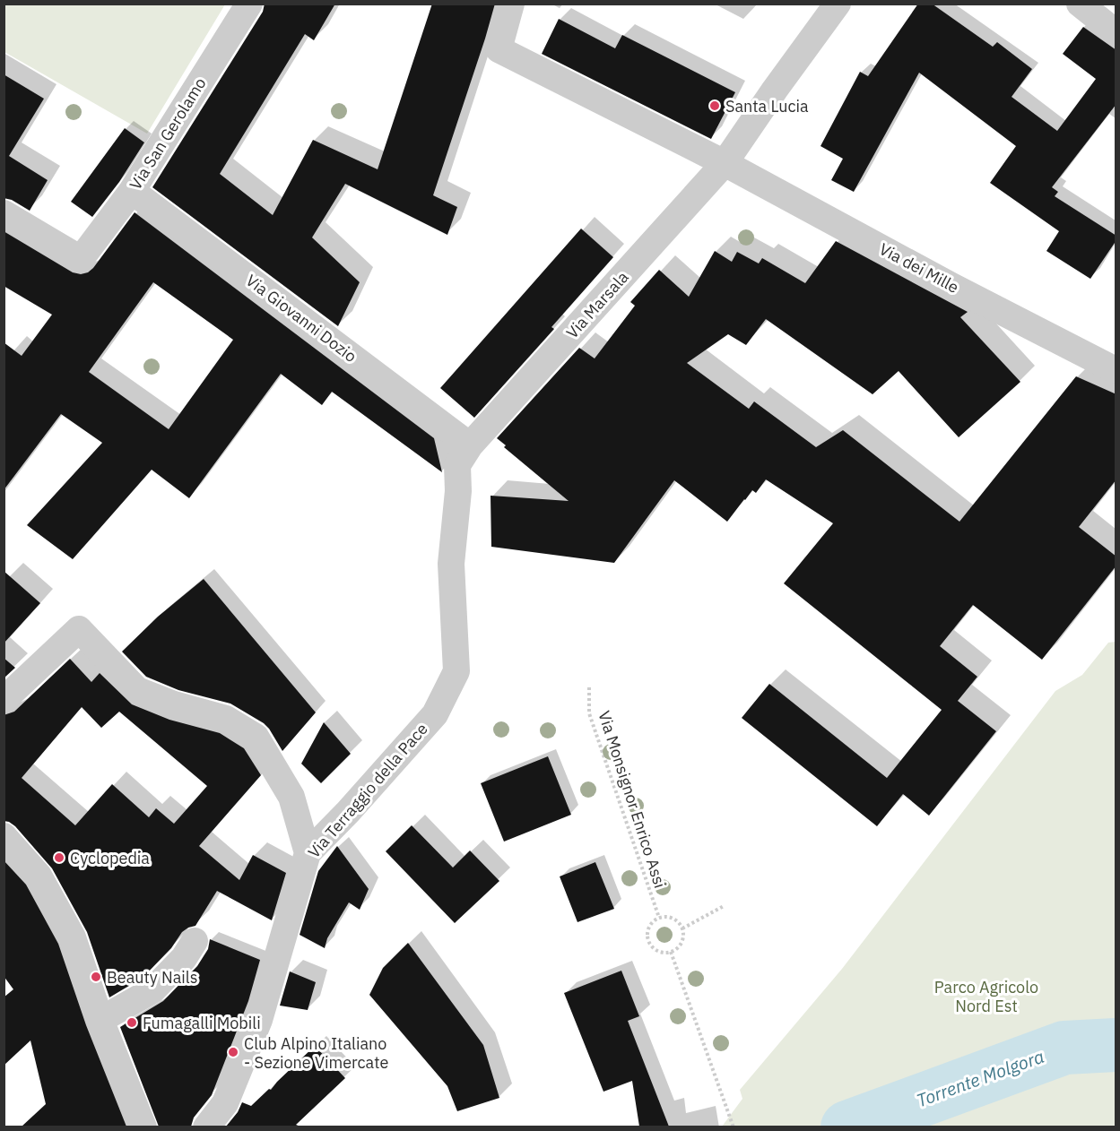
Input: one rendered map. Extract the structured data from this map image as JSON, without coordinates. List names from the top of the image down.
{
  "streets": {
    "street": [
      "Via San Gerolamo",
      "Via dei Mille",
      "Via Marsala",
      "Via Giovanni Dozio",
      "Via Terraggio della Pace"
    ],
    "path": ["Via Monsignor Enrico Assi"]
  },
  "crossings": [
    ["Via San Gerolamo", "Via Giovanni Dozio"],
    ["Via dei Mille", "Via Marsala"],
    ["Via Marsala", "Via Giovanni Dozio"],
    ["Via Marsala", "Via Terraggio della Pace"],
    ["Via Giovanni Dozio", "Via Terraggio della Pace"]
  ],
  "water": ["Torrente Molgora"],
  "parks": ["Parco Agricolo Nord Est"],
  "places": [
    "Santa Lucia",
    "Cyclopedia",
    "Beauty Nails",
    "Fumagalli Mobili",
    "Club Alpino Italiano - Sezione Vimercate"
  ]
}
